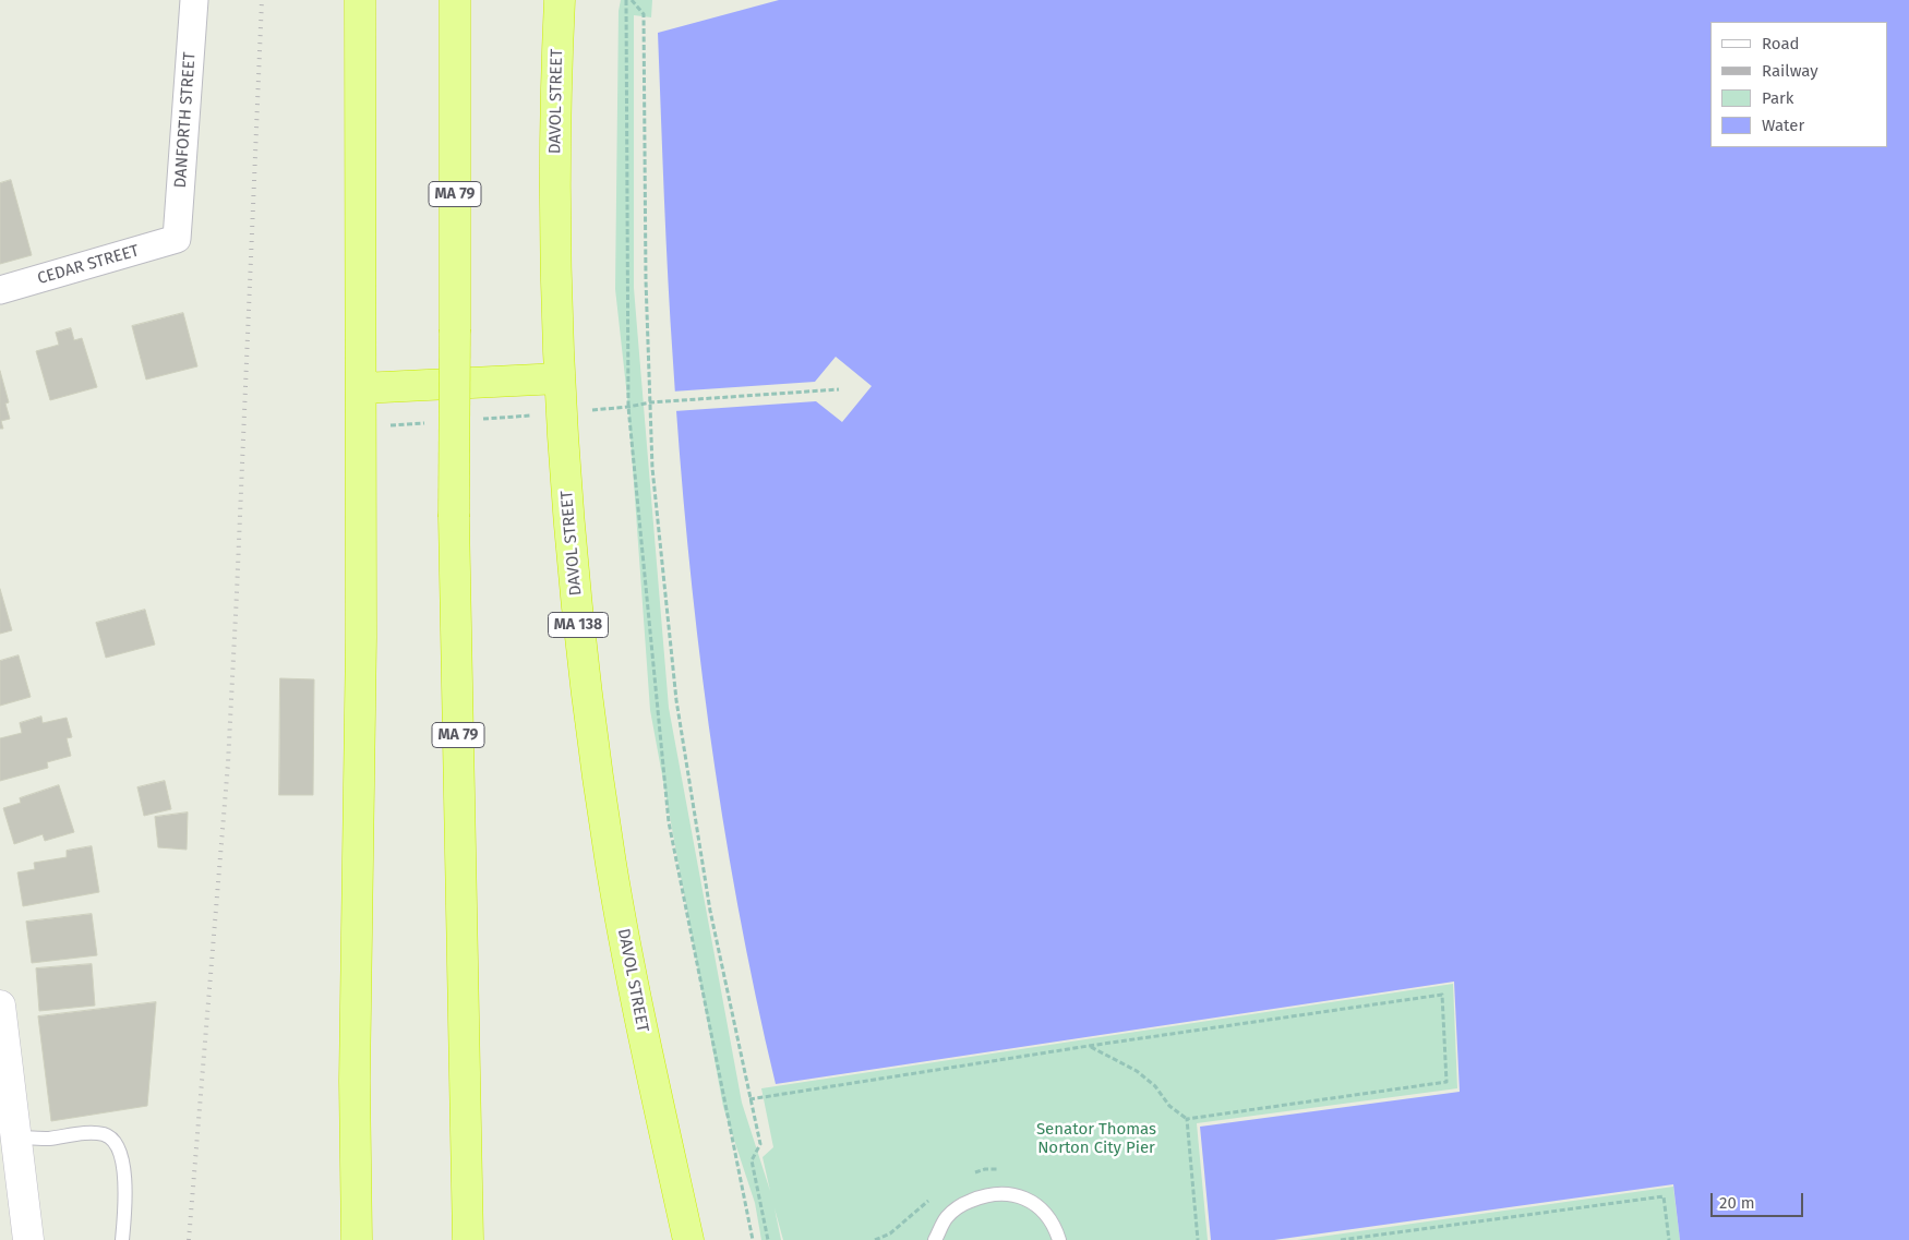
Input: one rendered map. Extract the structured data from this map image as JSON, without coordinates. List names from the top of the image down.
{
  "streets": {
    "highway": ["DAVOL STREET", "MA 79", "MA 138"],
    "street": ["DANFORTH STREET", "CEDAR STREET"]
  },
  "crossings": [
    ["DANFORTH STREET", "CEDAR STREET"]
  ],
  "parks": ["Senator Thomas Norton City Pier"],
  "legend": [
    "Road",
    "Railway",
    "Park",
    "Water"
  ],
  "scale_bar": "20 m"
}
